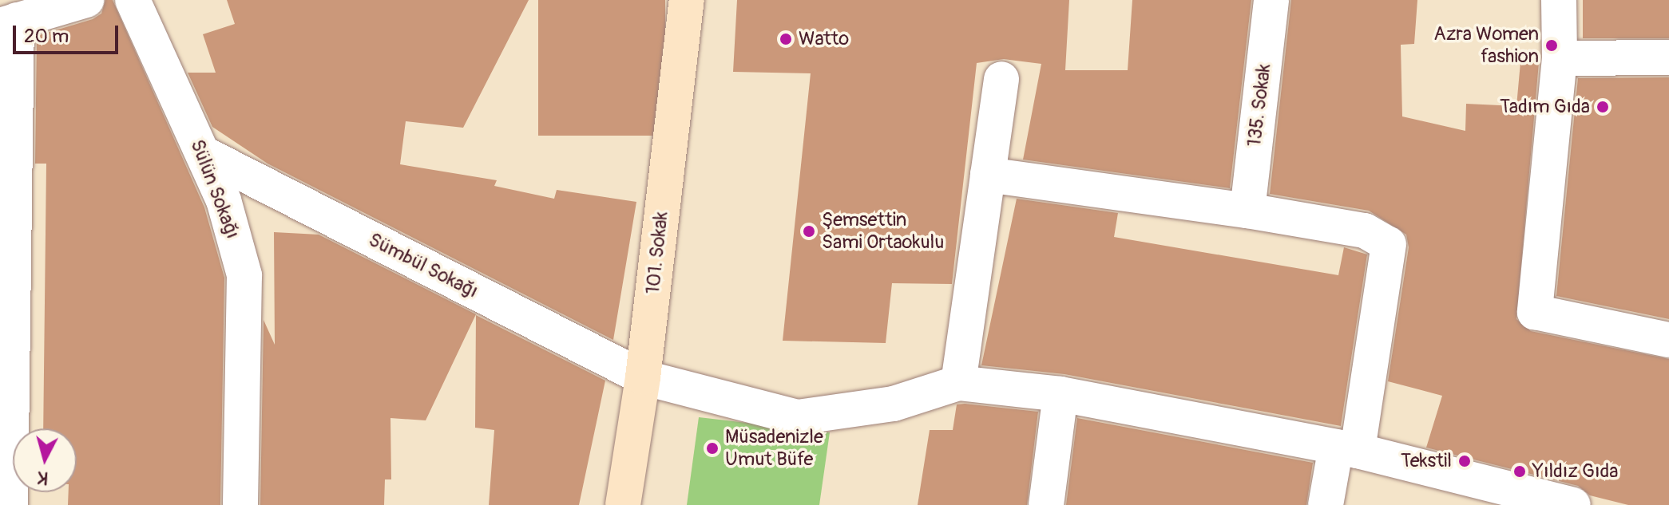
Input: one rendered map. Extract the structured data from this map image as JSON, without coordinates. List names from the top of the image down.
{
  "streets": {
    "street": [
      "135. Sokak",
      "Sülün Sokağı",
      "101. Sokak",
      "Sümbül Sokağı"
    ]
  },
  "crossings": [
    ["Sülün Sokağı", "Sümbül Sokağı"],
    ["101. Sokak", "Sümbül Sokağı"]
  ],
  "places": [
    "Watto",
    "Azra Women fashion",
    "Tadım Gıda",
    "Şemsettin Sami Ortaokulu",
    "Müsadenizle Umut Büfe",
    "Tekstil",
    "Yıldız Gıda"
  ],
  "scale_bar": "20 m",
  "north": "bottom"
}
